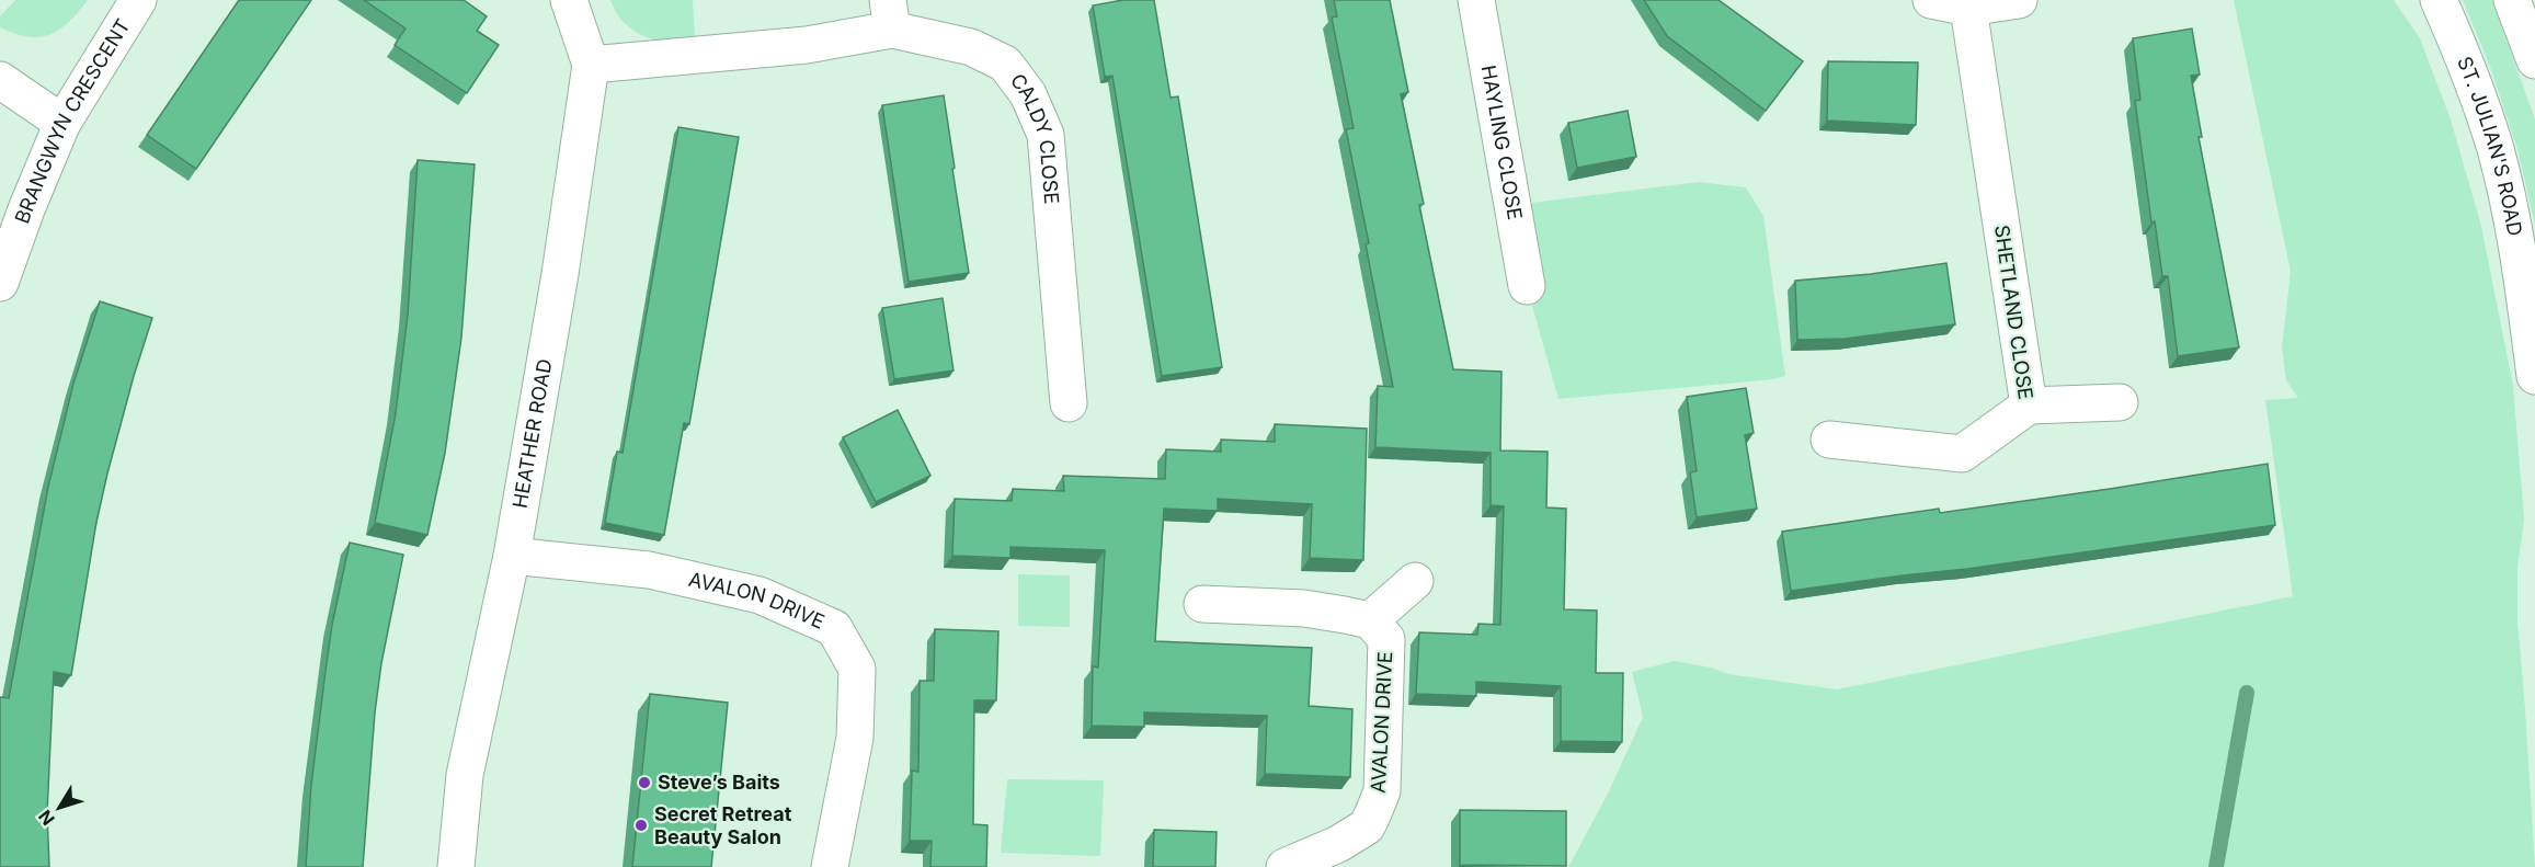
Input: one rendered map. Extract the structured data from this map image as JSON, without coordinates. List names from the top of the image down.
{
  "streets": {
    "street": [
      "BRANGWYN CRESCENT",
      "CALDY CLOSE",
      "HAYLING CLOSE",
      "ST. JULIAN'S ROAD",
      "SHETLAND CLOSE",
      "HEATHER ROAD",
      "AVALON DRIVE"
    ]
  },
  "crossings": [
    ["CALDY CLOSE", "HEATHER ROAD"],
    ["HEATHER ROAD", "AVALON DRIVE"]
  ],
  "places": ["Steve’s Baits", "Secret Retreat Beauty Salon"],
  "north": "bottom left"
}
